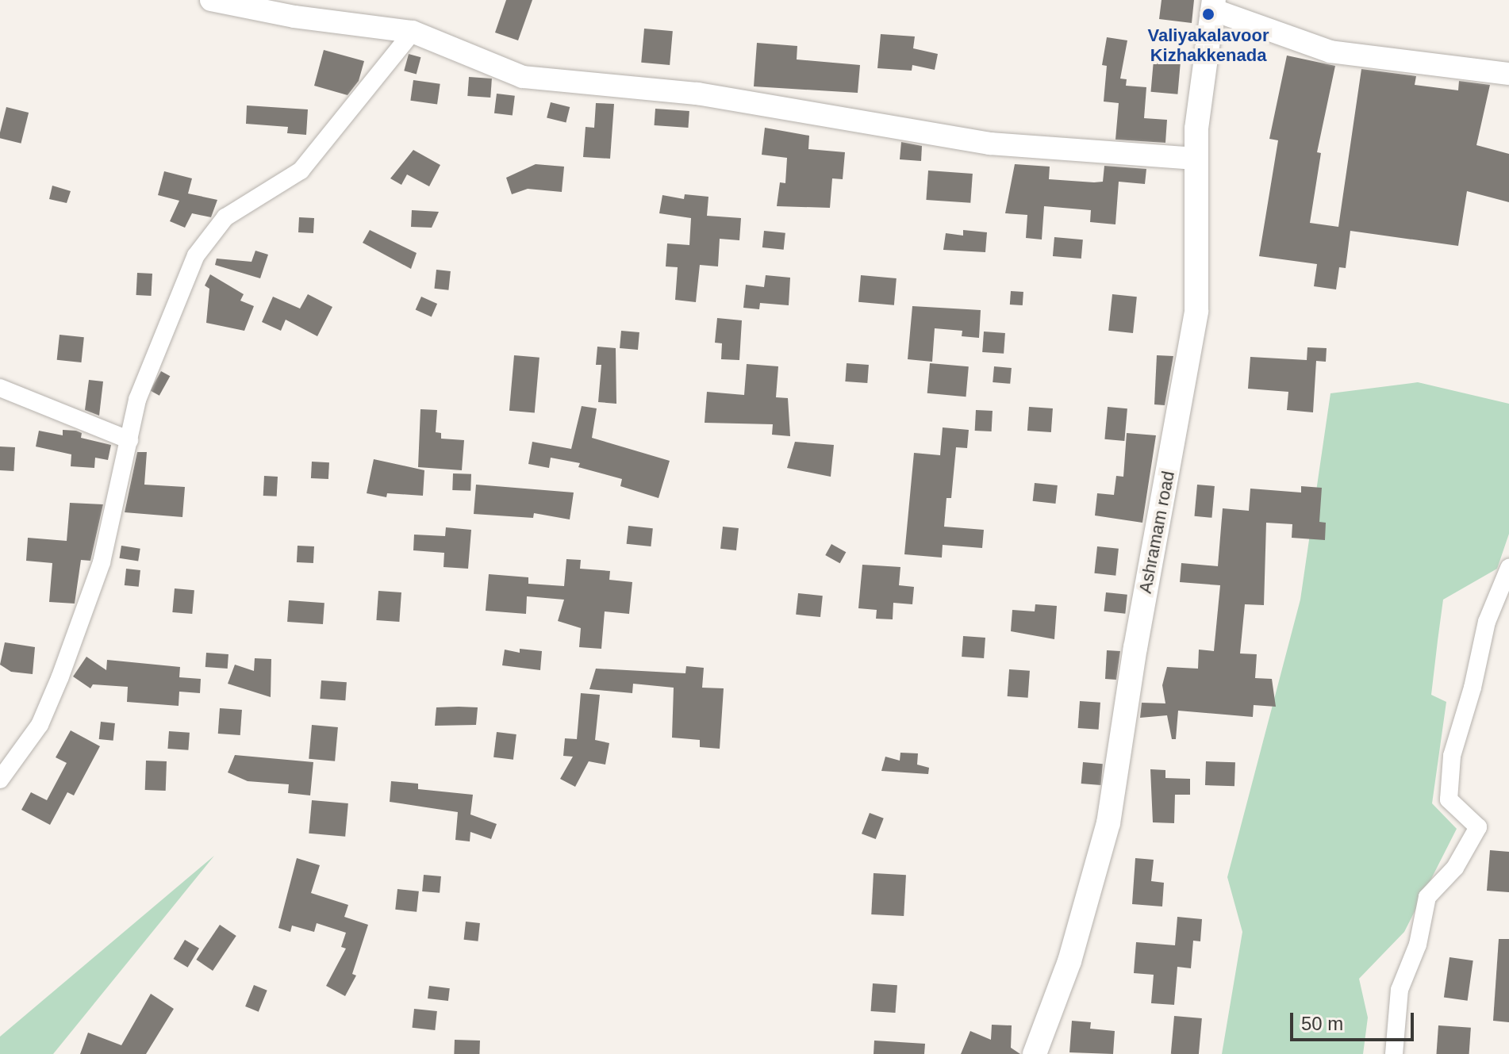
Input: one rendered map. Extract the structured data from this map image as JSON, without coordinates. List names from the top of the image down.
{
  "streets": {
    "main road": ["Ashramam road"]
  },
  "places": ["Valiyakalavoor Kizhakkenada"],
  "scale_bar": "50 m"
}
